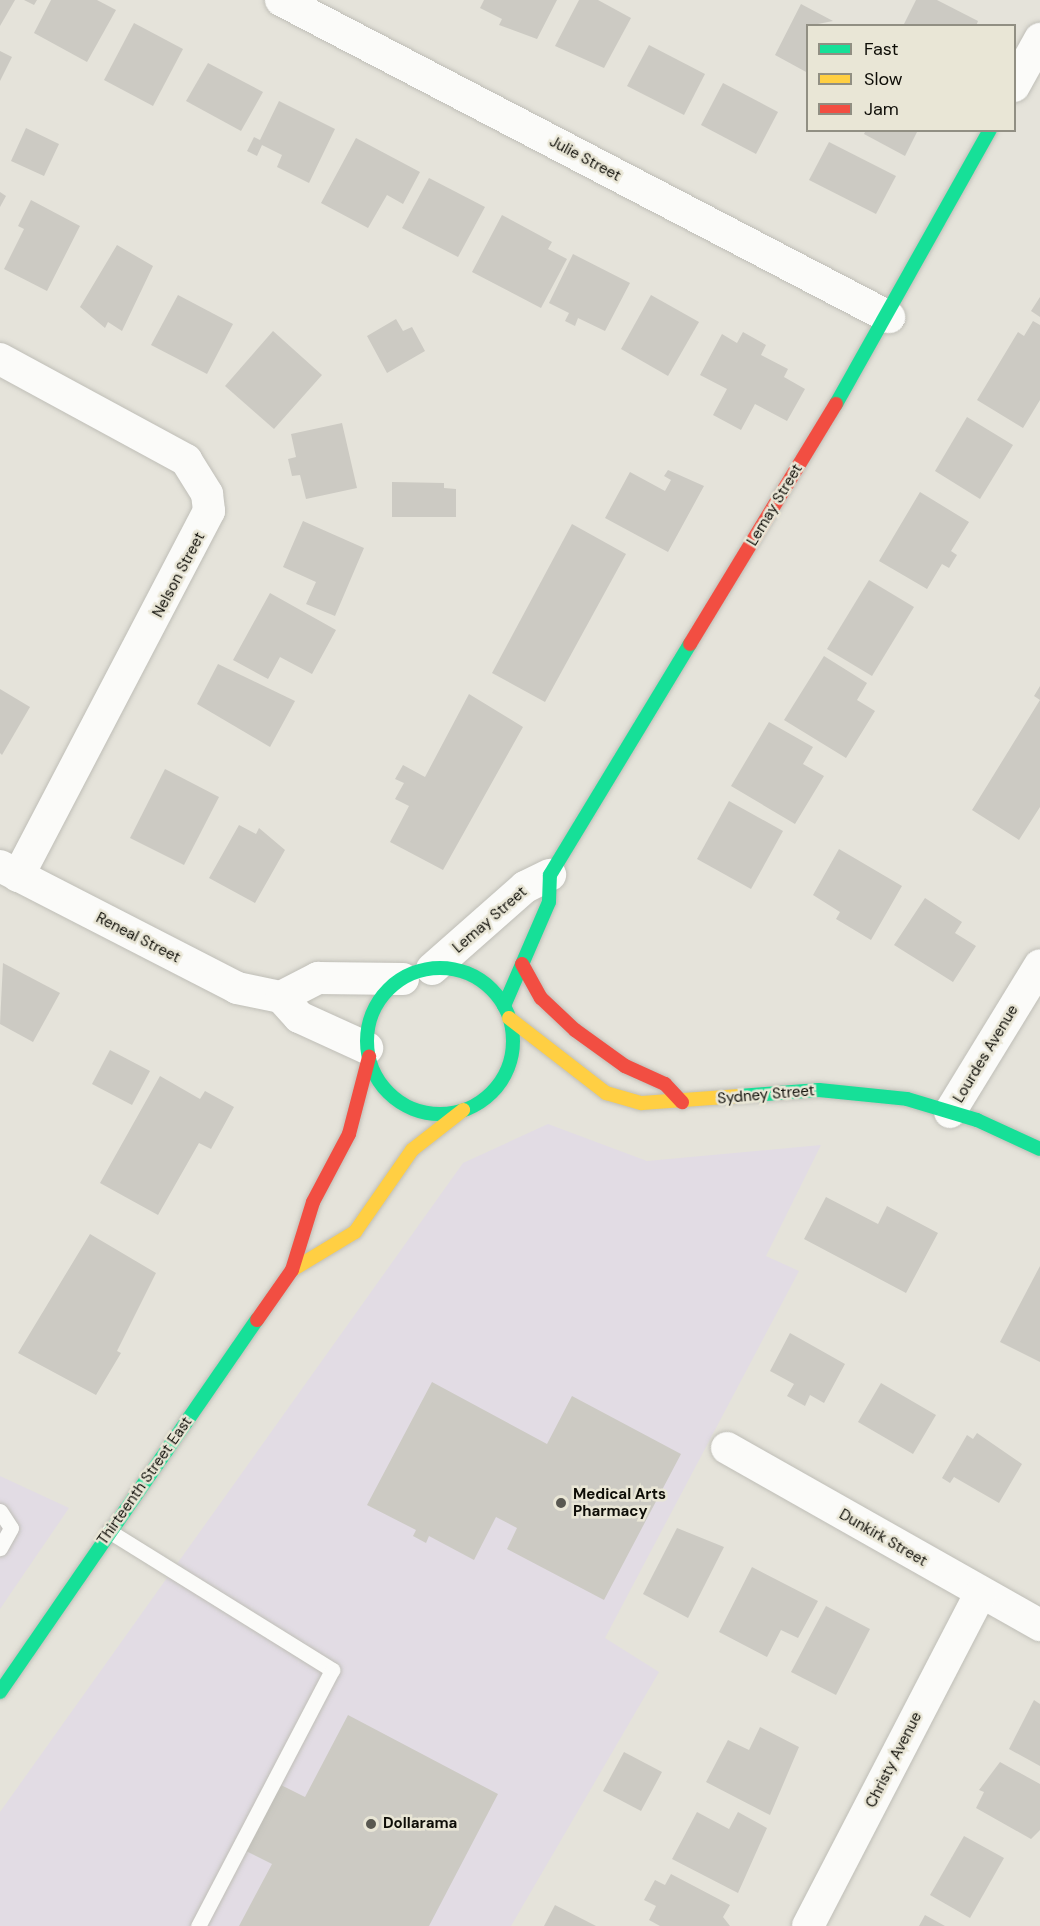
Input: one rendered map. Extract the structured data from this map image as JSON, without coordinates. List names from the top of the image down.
{
  "streets": {
    "street": [
      "Julie Street",
      "Lemay Street",
      "Nelson Street",
      "Reneal Street",
      "Lourdes Avenue",
      "Sydney Street",
      "Thirteenth Street East",
      "Dunkirk Street",
      "Christy Avenue"
    ]
  },
  "crossings": [
    ["Julie Street", "Lemay Street"],
    ["Lemay Street", "Sydney Street"],
    ["Lemay Street", "Thirteenth Street East"],
    ["Nelson Street", "Reneal Street"],
    ["Lourdes Avenue", "Sydney Street"],
    ["Sydney Street", "Thirteenth Street East"],
    ["Dunkirk Street", "Christy Avenue"]
  ],
  "places": ["Medical Arts Pharmacy", "Dollarama"],
  "legend": ["Fast", "Slow", "Jam"]
}
